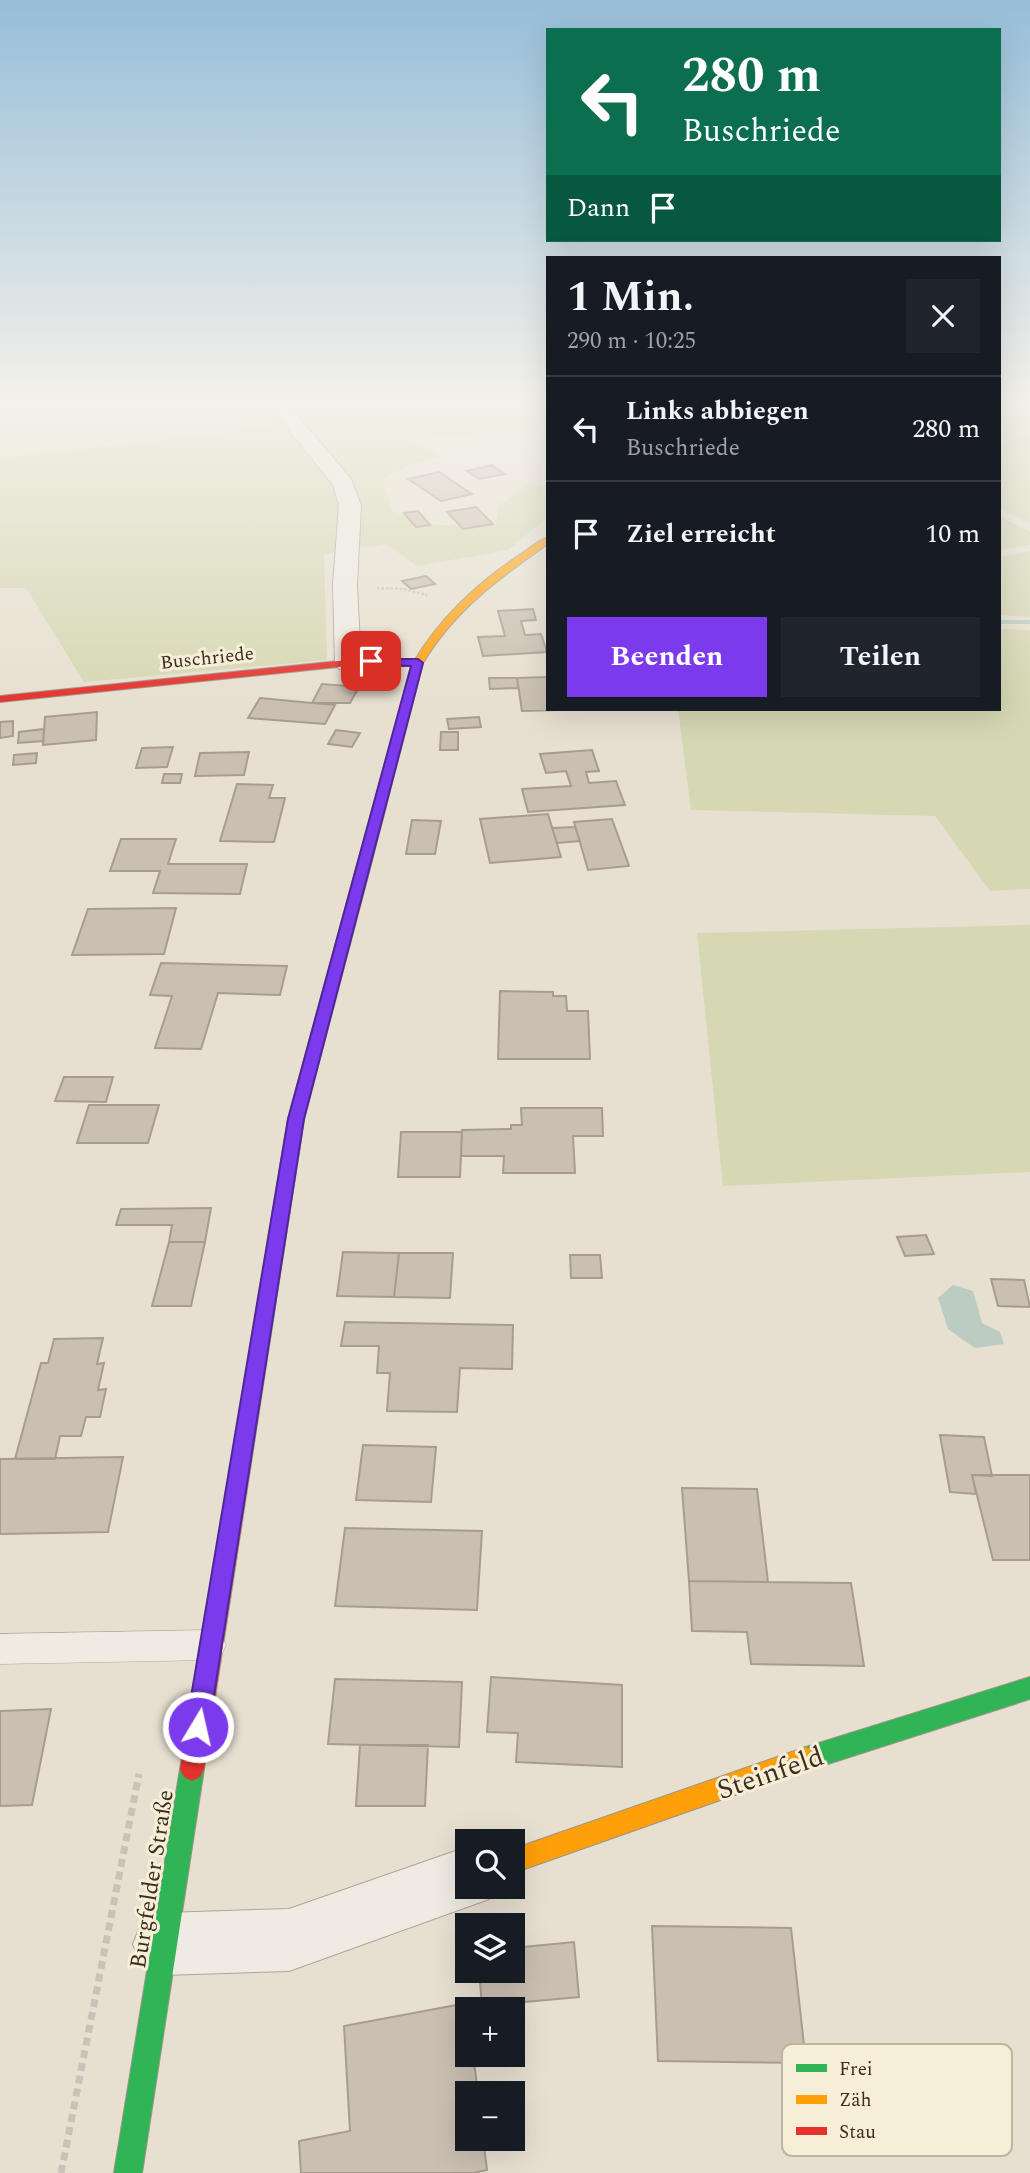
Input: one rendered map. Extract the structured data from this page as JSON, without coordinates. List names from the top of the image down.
{
  "streets": {
    "street": ["Buschriede", "Steinfeld", "Burgfelder Straße"]
  },
  "crossings": [
    ["Buschriede", "Burgfelder Straße"]
  ],
  "legend": ["Frei", "Zäh", "Stau"],
  "page": {
    "turn": ["280 m", "Buschriede"],
    "then": "Dann",
    "heading": ["1 Min.", "290 m · 10:25"],
    "list": [
      {
        "name": "Links abbiegen",
        "note": "Buschriede",
        "value": "280 m"
      },
      {
        "name": "Ziel erreicht",
        "value": "10 m"
      }
    ],
    "buttons": ["Beenden", "Teilen"],
    "map_buttons": ["+", "−"]
  }
}
